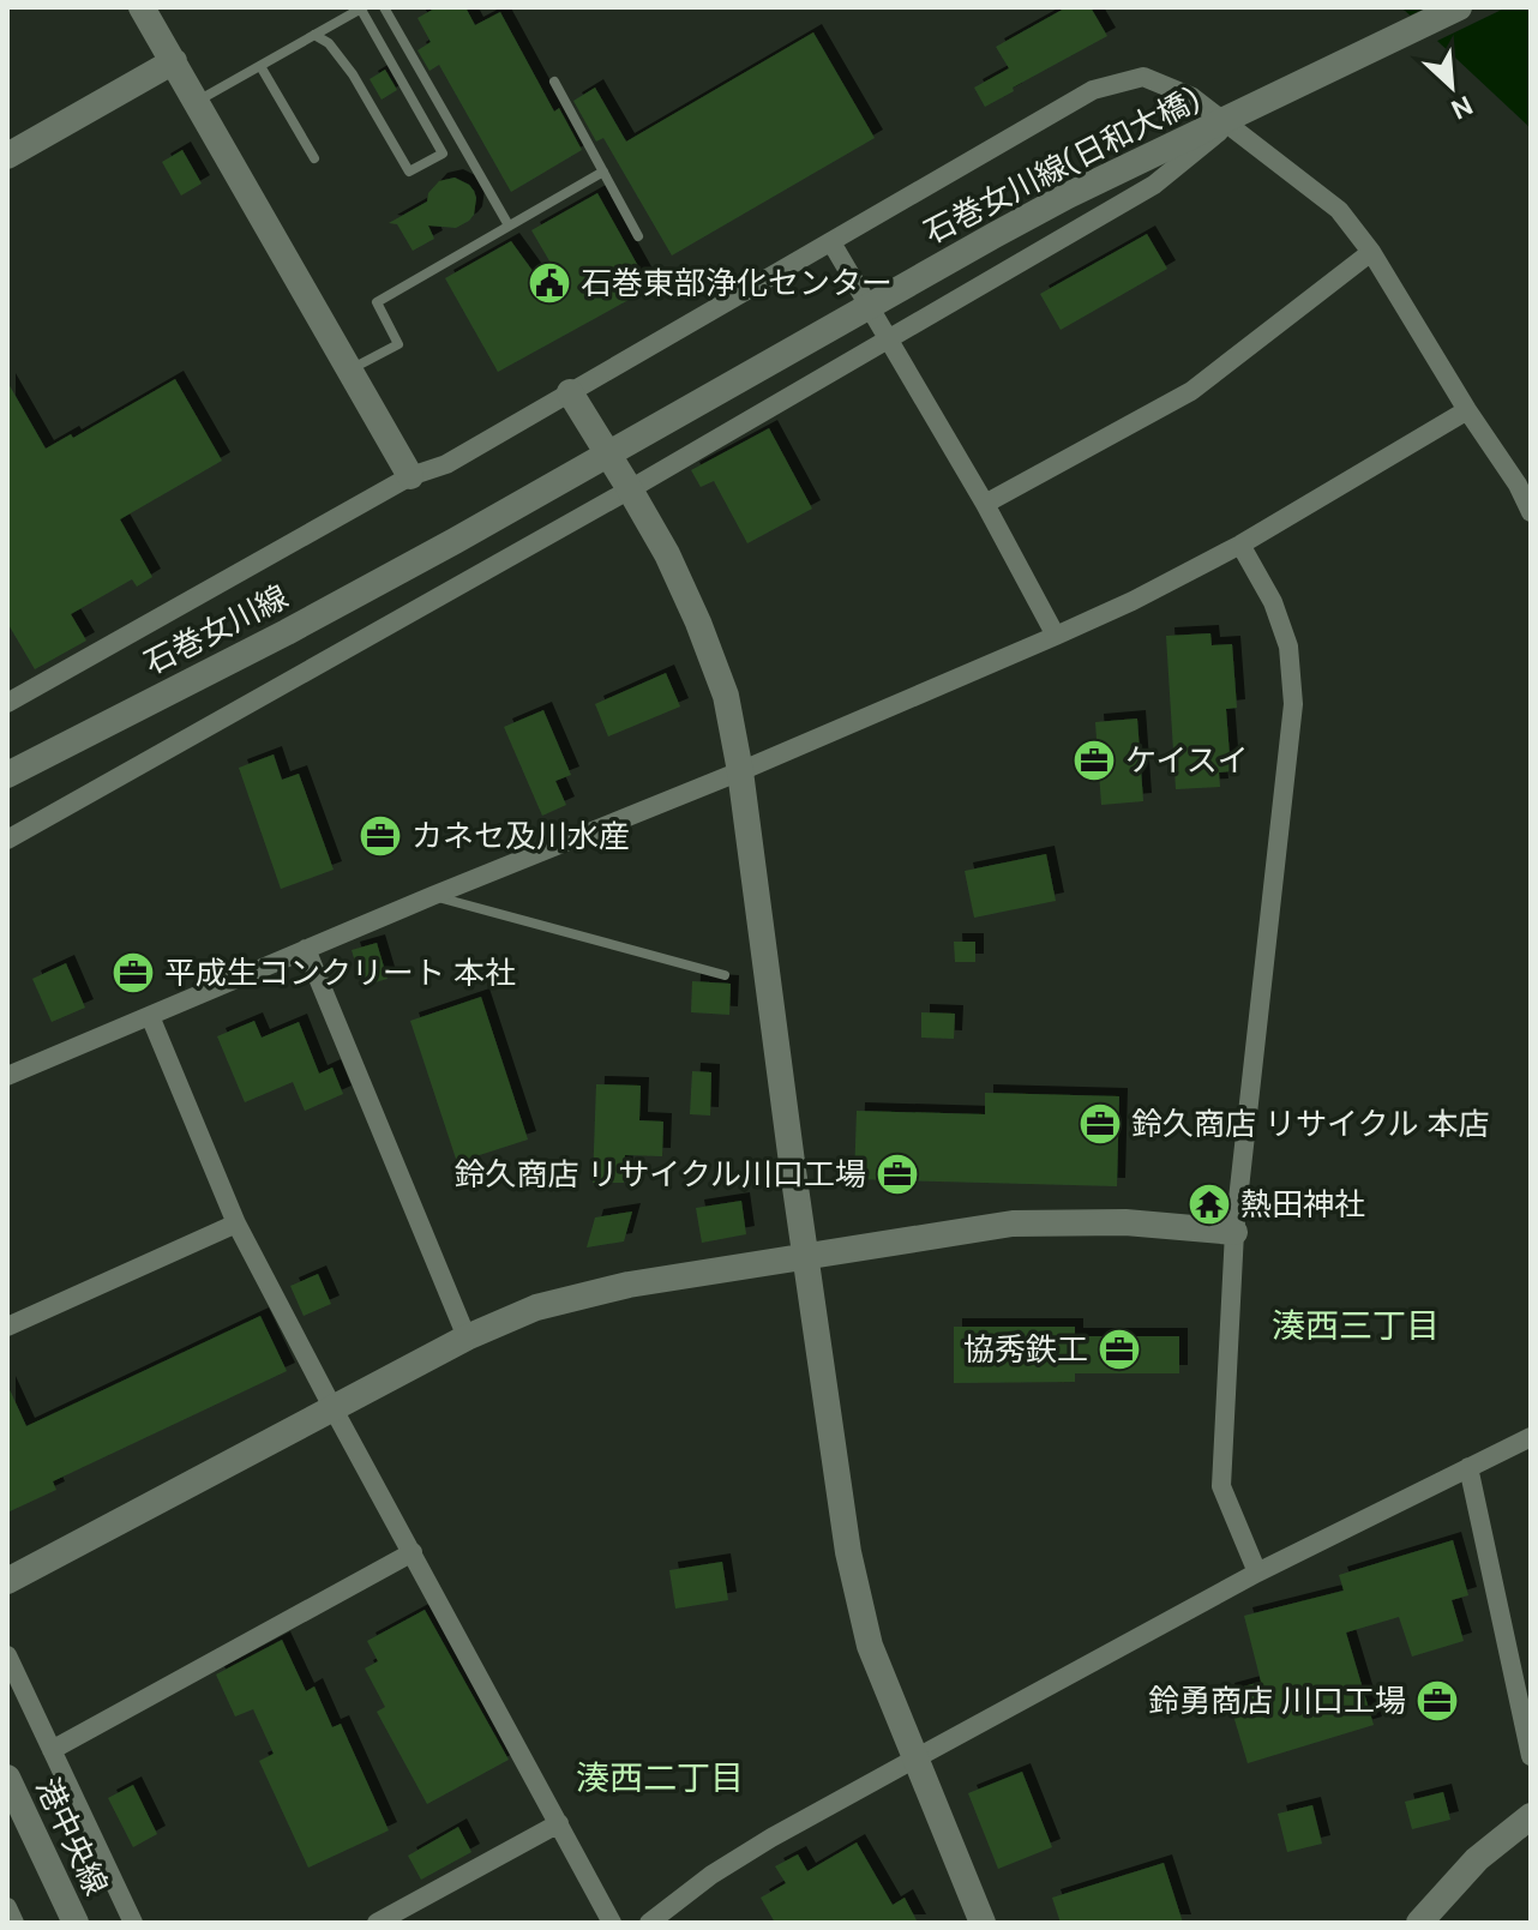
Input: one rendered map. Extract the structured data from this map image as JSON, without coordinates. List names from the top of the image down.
{
  "streets": {
    "street": ["石巻女川線(日和大橋)", "石巻女川線", "港中央線"]
  },
  "crossings": [
    ["石巻女川線(日和大橋)", "石巻女川線"]
  ],
  "districts": ["湊西三丁目", "湊西二丁目"],
  "places": {
    "public building": ["石巻東部浄化センター"],
    "office": [
      "ケイスイ",
      "カネセ及川水産",
      "平成生コンクリート 本社",
      "鈴久商店 リサイクル 本店",
      "鈴久商店 リサイクル川口工場",
      "協秀鉄工",
      "鈴勇商店 川口工場"
    ],
    "temple": ["熱田神社"]
  },
  "north": "bottom right"
}
